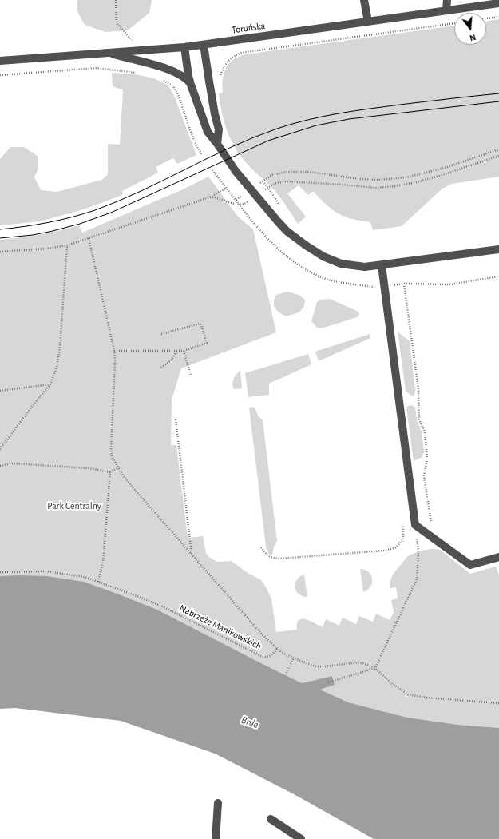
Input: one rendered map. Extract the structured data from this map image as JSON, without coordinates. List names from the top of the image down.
{
  "streets": {
    "street": ["Toruńska"],
    "path": ["Nabrzeże Manikowskich"]
  },
  "water": ["Brda"],
  "parks": ["Park Centralny"],
  "north": "bottom"
}
